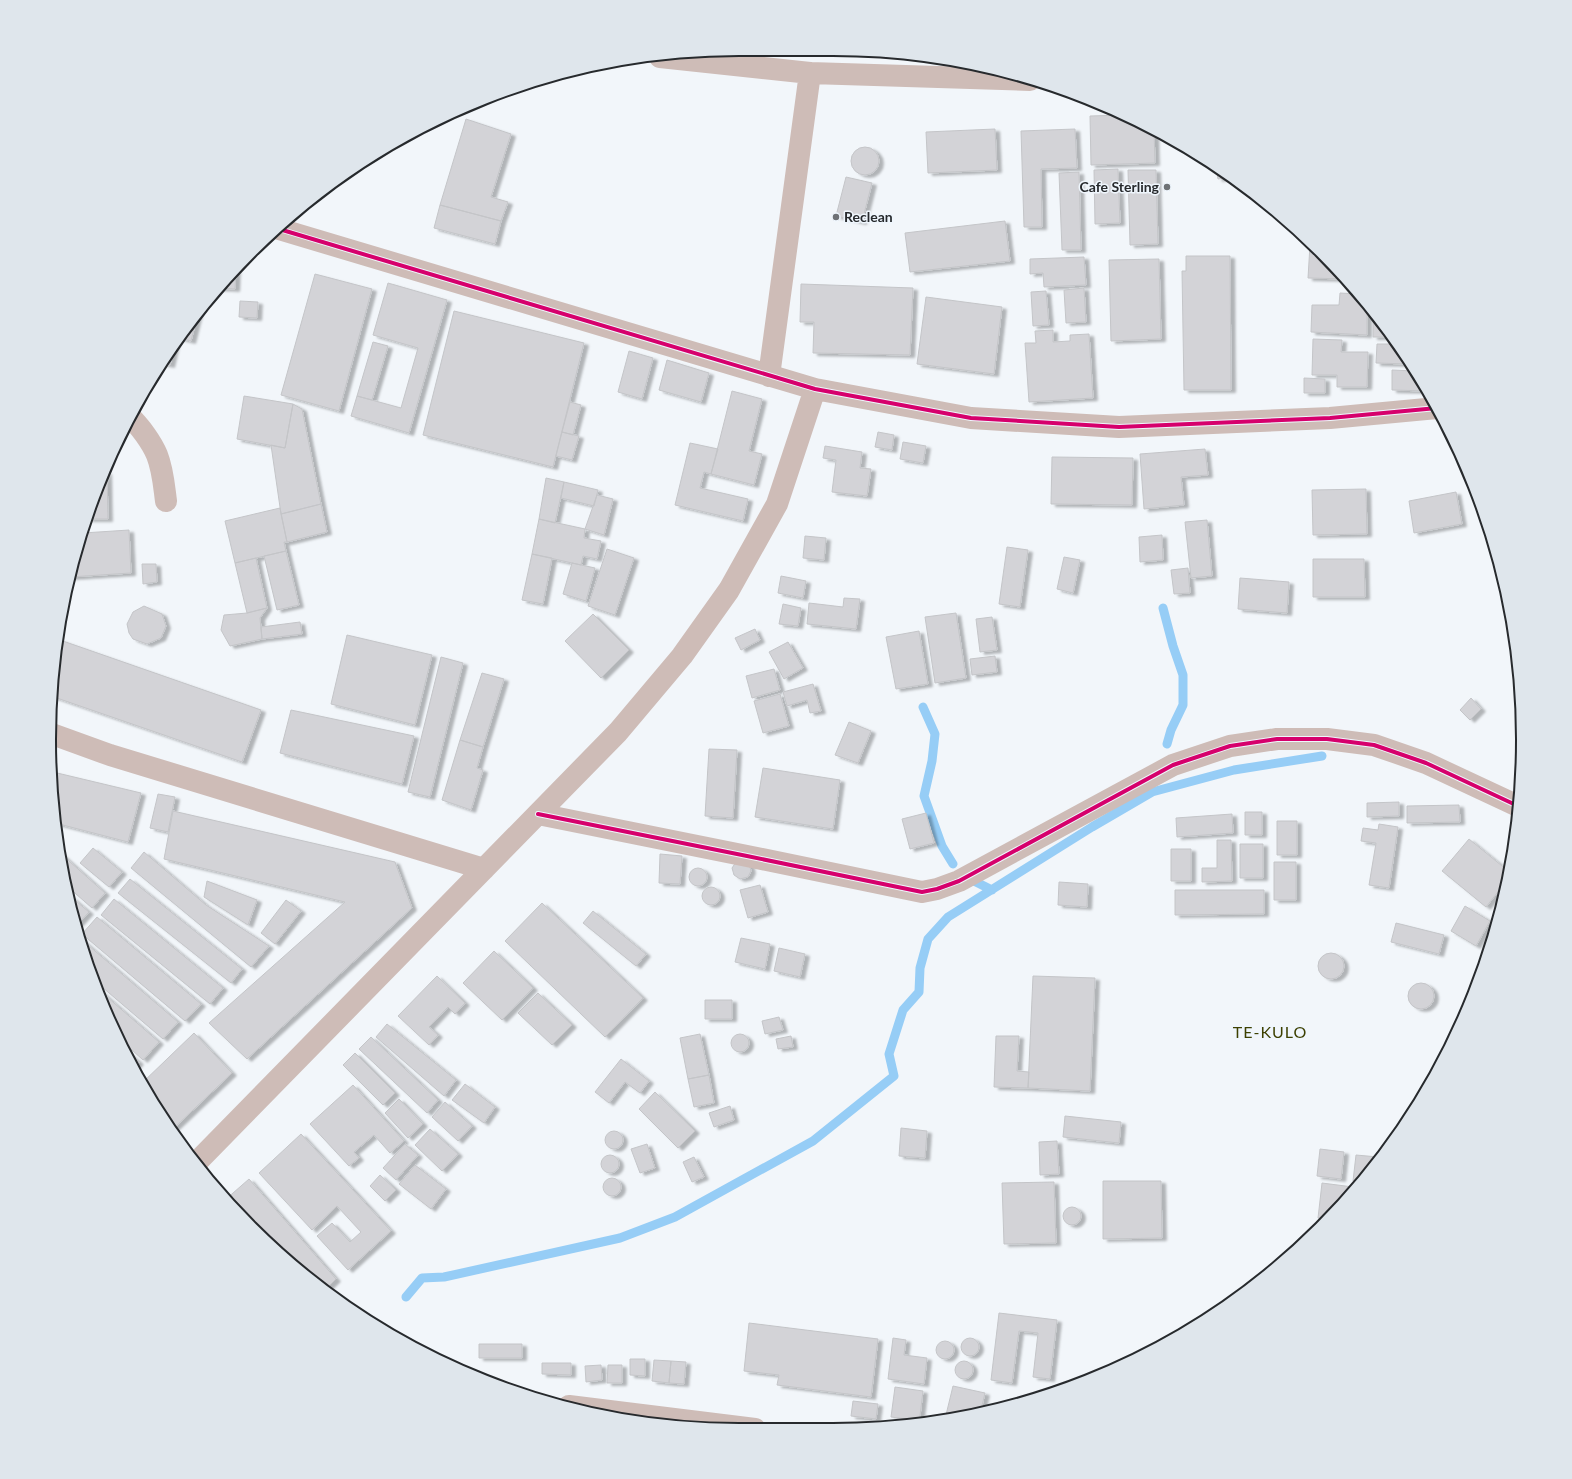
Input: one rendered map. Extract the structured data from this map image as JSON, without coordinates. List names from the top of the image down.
{
  "districts": ["TE-KULO"],
  "places": ["Cafe Sterling", "Reclean"]
}
